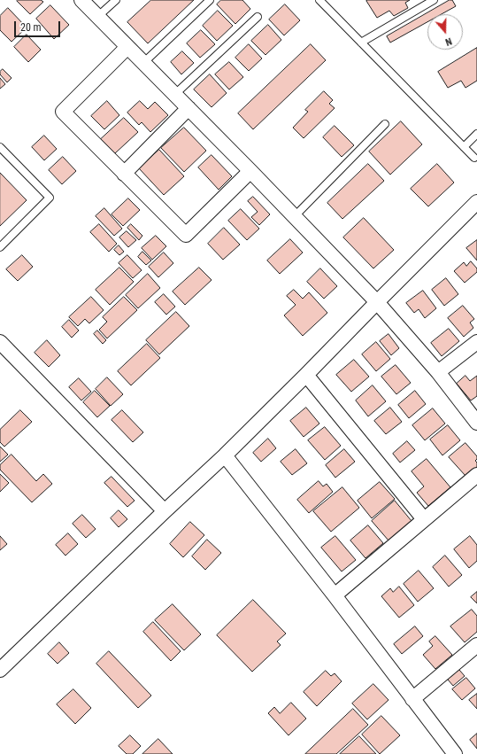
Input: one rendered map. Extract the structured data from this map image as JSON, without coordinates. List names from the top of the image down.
{
  "scale_bar": "20 m",
  "north": "bottom"
}
